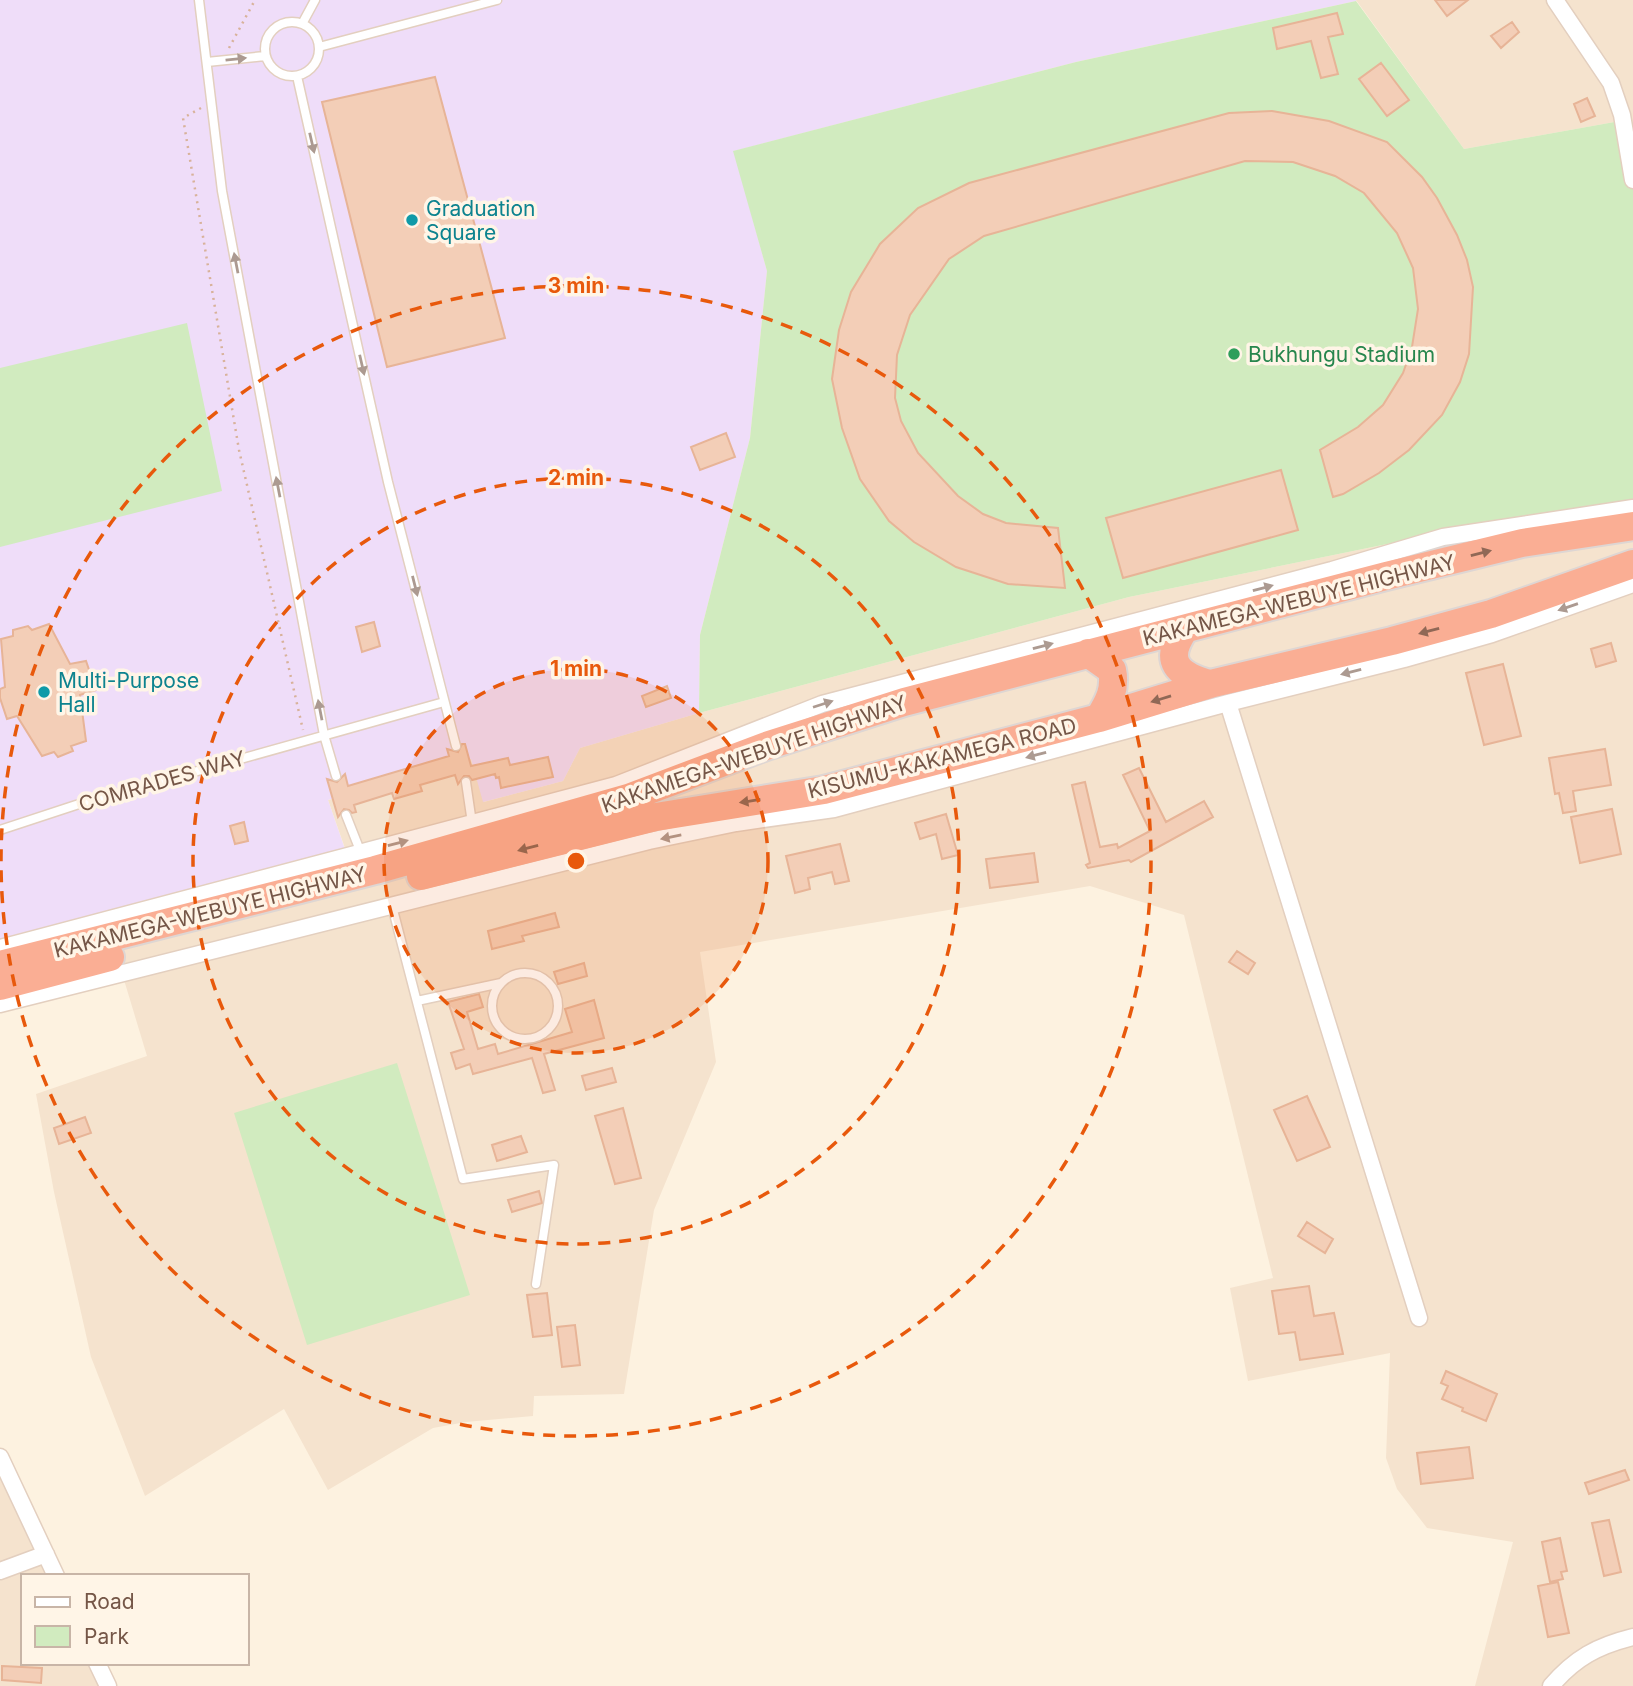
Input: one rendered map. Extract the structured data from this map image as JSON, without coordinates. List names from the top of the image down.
{
  "streets": {
    "highway": ["KAKAMEGA-WEBUYE HIGHWAY", "KISUMU-KAKAMEGA ROAD"],
    "lane": ["COMRADES WAY"]
  },
  "one_way": ["KISUMU-KAKAMEGA ROAD"],
  "places": ["Graduation Square", "Bukhungu Stadium", "Multi-Purpose Hall"],
  "legend": ["Road", "Park"],
  "rings": ["3 min", "2 min", "1 min"]
}
